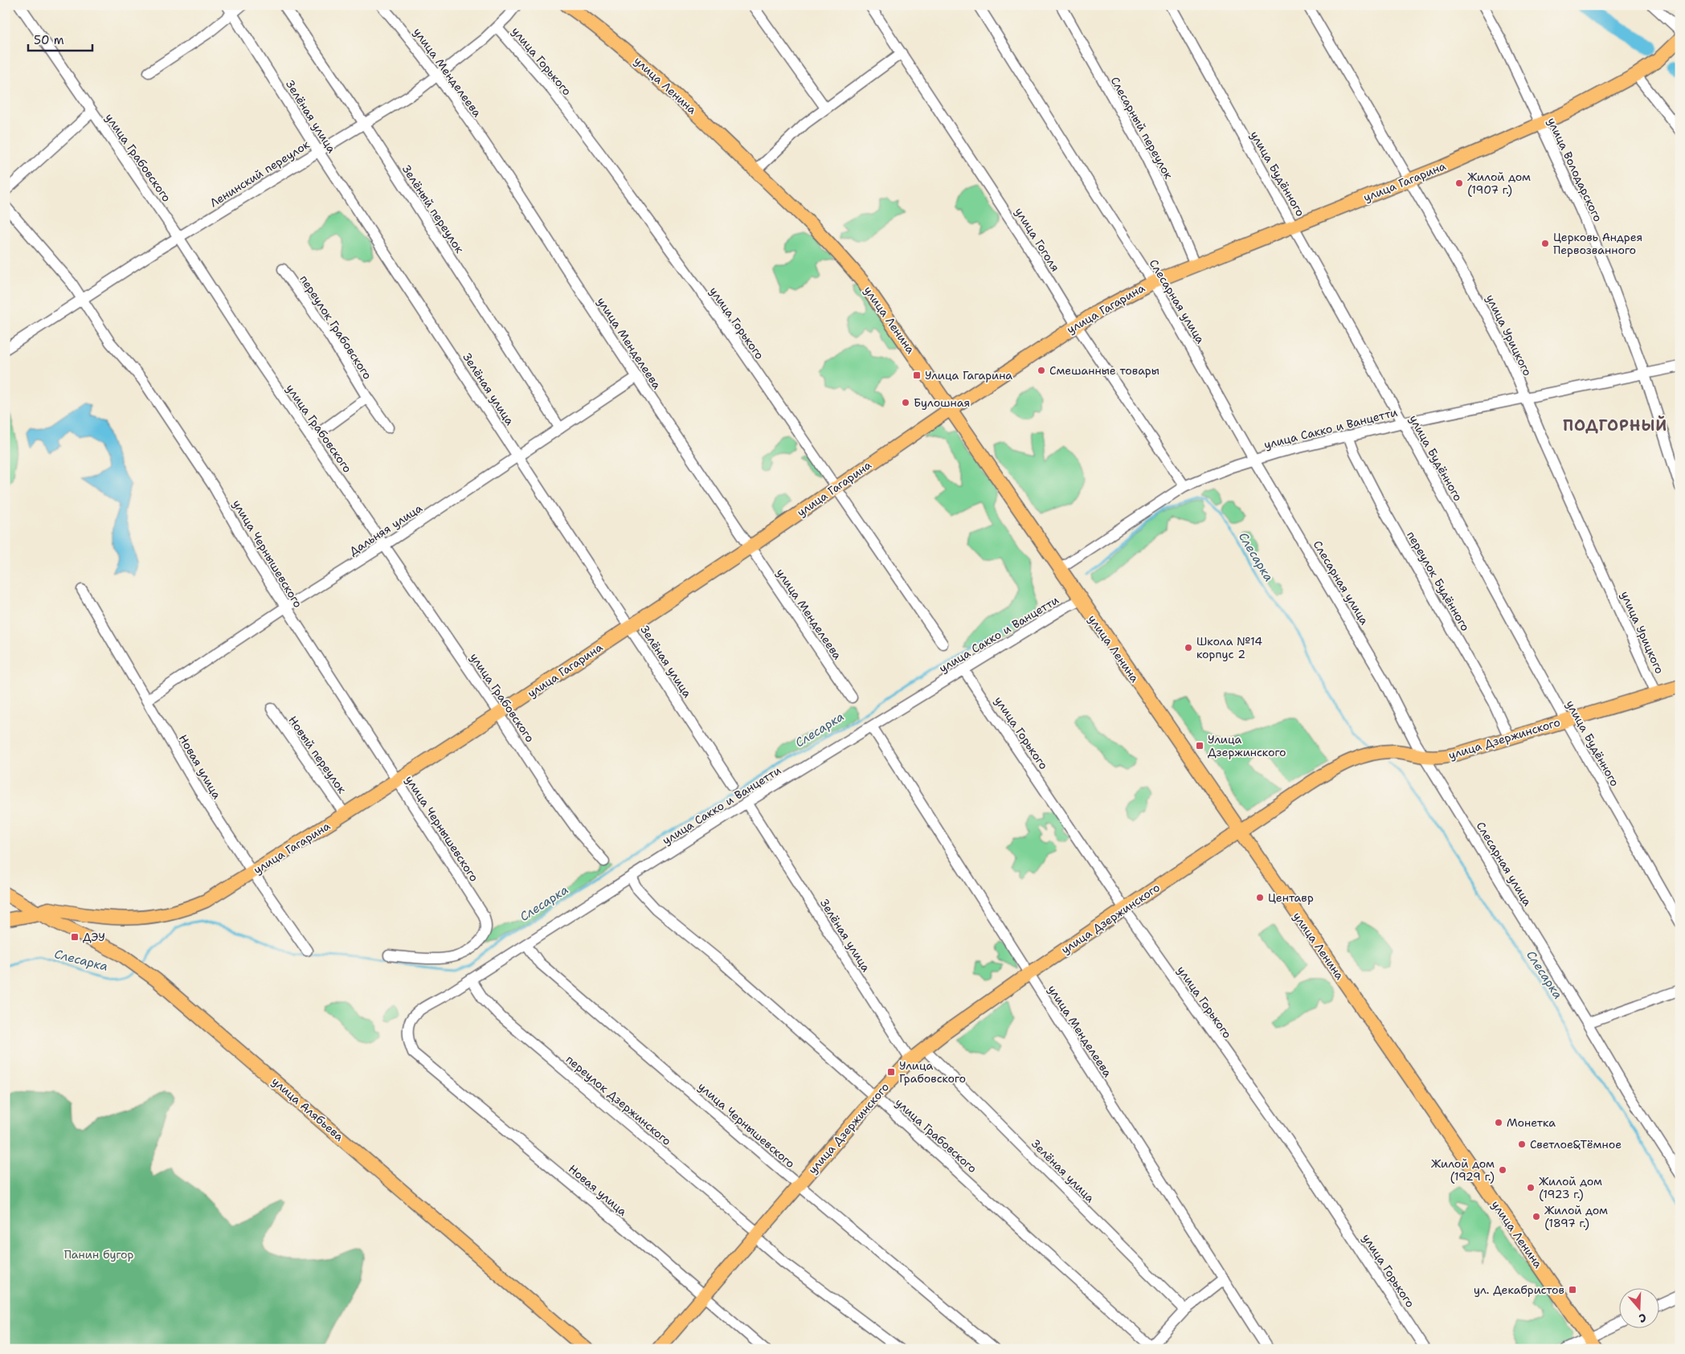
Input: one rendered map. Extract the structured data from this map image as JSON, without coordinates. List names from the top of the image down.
{
  "streets": {
    "main road": [
      "улица Ленина",
      "улица Гагарина",
      "улица Дзержинского",
      "улица Алябьева"
    ],
    "street": [
      "улица Горького",
      "улица Менделеева",
      "Зелёная улица",
      "Слесарный переулок",
      "улица Грабовского",
      "улица Володарского",
      "Ленинский переулок",
      "улица Будённого",
      "Зелёный переулок",
      "улица Гоголя",
      "Слесарная улица",
      "переулок Грабовского",
      "улица Урицкого",
      "улица Сакко и Ванцетти",
      "Дальняя улица",
      "улица Чернышевского",
      "переулок Будённого",
      "Новый переулок",
      "Новая улица",
      "переулок Дзержинского"
    ]
  },
  "crossings": [
    ["улица Горького", "Ленинский переулок"],
    ["улица Горького", "улица Гагарина"],
    ["улица Горького", "улица Сакко и Ванцетти"],
    ["улица Горького", "улица Дзержинского"],
    ["улица Менделеева", "Ленинский переулок"],
    ["улица Менделеева", "улица Гагарина"],
    ["улица Менделеева", "улица Сакко и Ванцетти"],
    ["улица Менделеева", "Дальняя улица"],
    ["улица Менделеева", "улица Дзержинского"],
    ["улица Ленина", "улица Гагарина"],
    ["улица Ленина", "улица Сакко и Ванцетти"],
    ["улица Ленина", "улица Дзержинского"],
    ["Зелёная улица", "Ленинский переулок"],
    ["Зелёная улица", "улица Гагарина"],
    ["Зелёная улица", "улица Сакко и Ванцетти"],
    ["Зелёная улица", "Дальняя улица"],
    ["Зелёная улица", "улица Дзержинского"],
    ["Слесарный переулок", "улица Гагарина"],
    ["улица Грабовского", "Ленинский переулок"],
    ["улица Грабовского", "улица Гагарина"],
    ["улица Грабовского", "улица Сакко и Ванцетти"],
    ["улица Грабовского", "Дальняя улица"],
    ["улица Грабовского", "улица Дзержинского"],
    ["улица Володарского", "улица Гагарина"],
    ["улица Володарского", "улица Сакко и Ванцетти"],
    ["Ленинский переулок", "Зелёный переулок"],
    ["Ленинский переулок", "улица Чернышевского"],
    ["улица Будённого", "улица Гагарина"],
    ["улица Будённого", "улица Сакко и Ванцетти"],
    ["улица Будённого", "улица Дзержинского"],
    ["улица Гагарина", "улица Гоголя"],
    ["улица Гагарина", "Слесарная улица"],
    ["улица Гагарина", "улица Урицкого"],
    ["улица Гагарина", "улица Чернышевского"],
    ["улица Гагарина", "Новый переулок"],
    ["улица Гагарина", "Новая улица"],
    ["улица Гагарина", "улица Алябьева"],
    ["Зелёный переулок", "Дальняя улица"],
    ["улица Гоголя", "улица Сакко и Ванцетти"],
    ["Слесарная улица", "улица Сакко и Ванцетти"],
    ["Слесарная улица", "улица Дзержинского"],
    ["улица Урицкого", "улица Сакко и Ванцетти"],
    ["улица Урицкого", "улица Дзержинского"],
    ["улица Сакко и Ванцетти", "улица Чернышевского"],
    ["улица Сакко и Ванцетти", "переулок Будённого"],
    ["улица Сакко и Ванцетти", "Новая улица"],
    ["улица Сакко и Ванцетти", "переулок Дзержинского"],
    ["Дальняя улица", "улица Чернышевского"],
    ["Дальняя улица", "Новая улица"],
    ["улица Чернышевского", "улица Дзержинского"],
    ["переулок Будённого", "улица Дзержинского"],
    ["улица Дзержинского", "Новая улица"],
    ["улица Дзержинского", "переулок Дзержинского"]
  ],
  "districts": ["ПОДГОРНЫЙ"],
  "water": ["Слесарка"],
  "parks": ["Панин бугор"],
  "places": {
    "other": [
      "Жилой дом (1907 г.)",
      "Церковь Андрея Первозванного",
      "Смешанные товары",
      "Булошная",
      "Школа №14 корпус 2",
      "Центавр",
      "Монетка",
      "Светлое&Тёмное",
      "Жилой дом (1929 г.)",
      "Жилой дом (1923 г.)",
      "Жилой дом (1897 г.)"
    ],
    "transit": [
      "Улица Гагарина",
      "Улица Дзержинского",
      "ДЭУ",
      "Улица Грабовского",
      "ул. Декабристов"
    ]
  },
  "scale_bar": "50 m",
  "north": "bottom"
}
